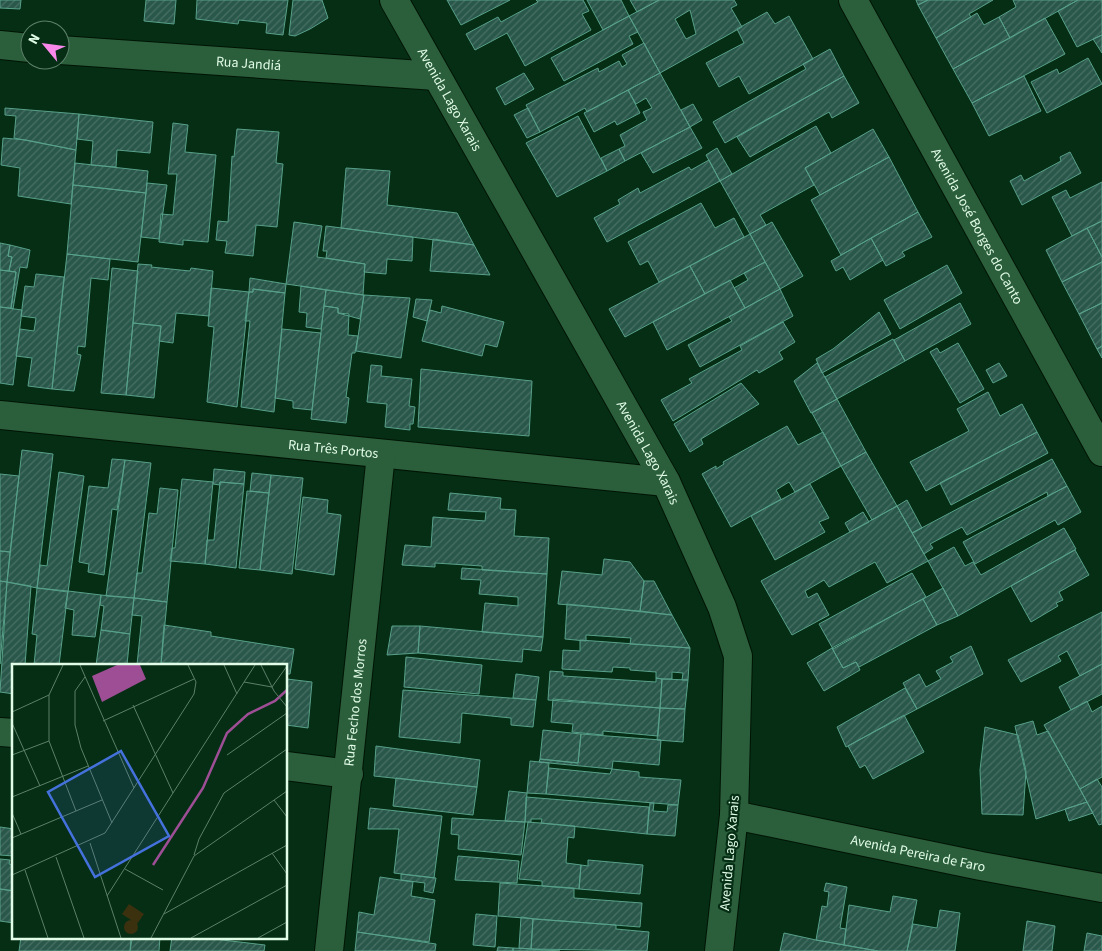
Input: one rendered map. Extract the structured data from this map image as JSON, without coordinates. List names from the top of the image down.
{
  "streets": {
    "street": [
      "Rua Jandiá",
      "Avenida Lago Xarais",
      "Avenida José Borges do Canto",
      "Rua Três Portos",
      "Rua Fecho dos Morros",
      "Avenida Pereira de Faro"
    ]
  },
  "crossings": [
    ["Rua Jandiá", "Avenida Lago Xarais"],
    ["Avenida Lago Xarais", "Rua Três Portos"],
    ["Avenida Lago Xarais", "Avenida Pereira de Faro"],
    ["Rua Três Portos", "Rua Fecho dos Morros"]
  ],
  "north": "top left"
}
